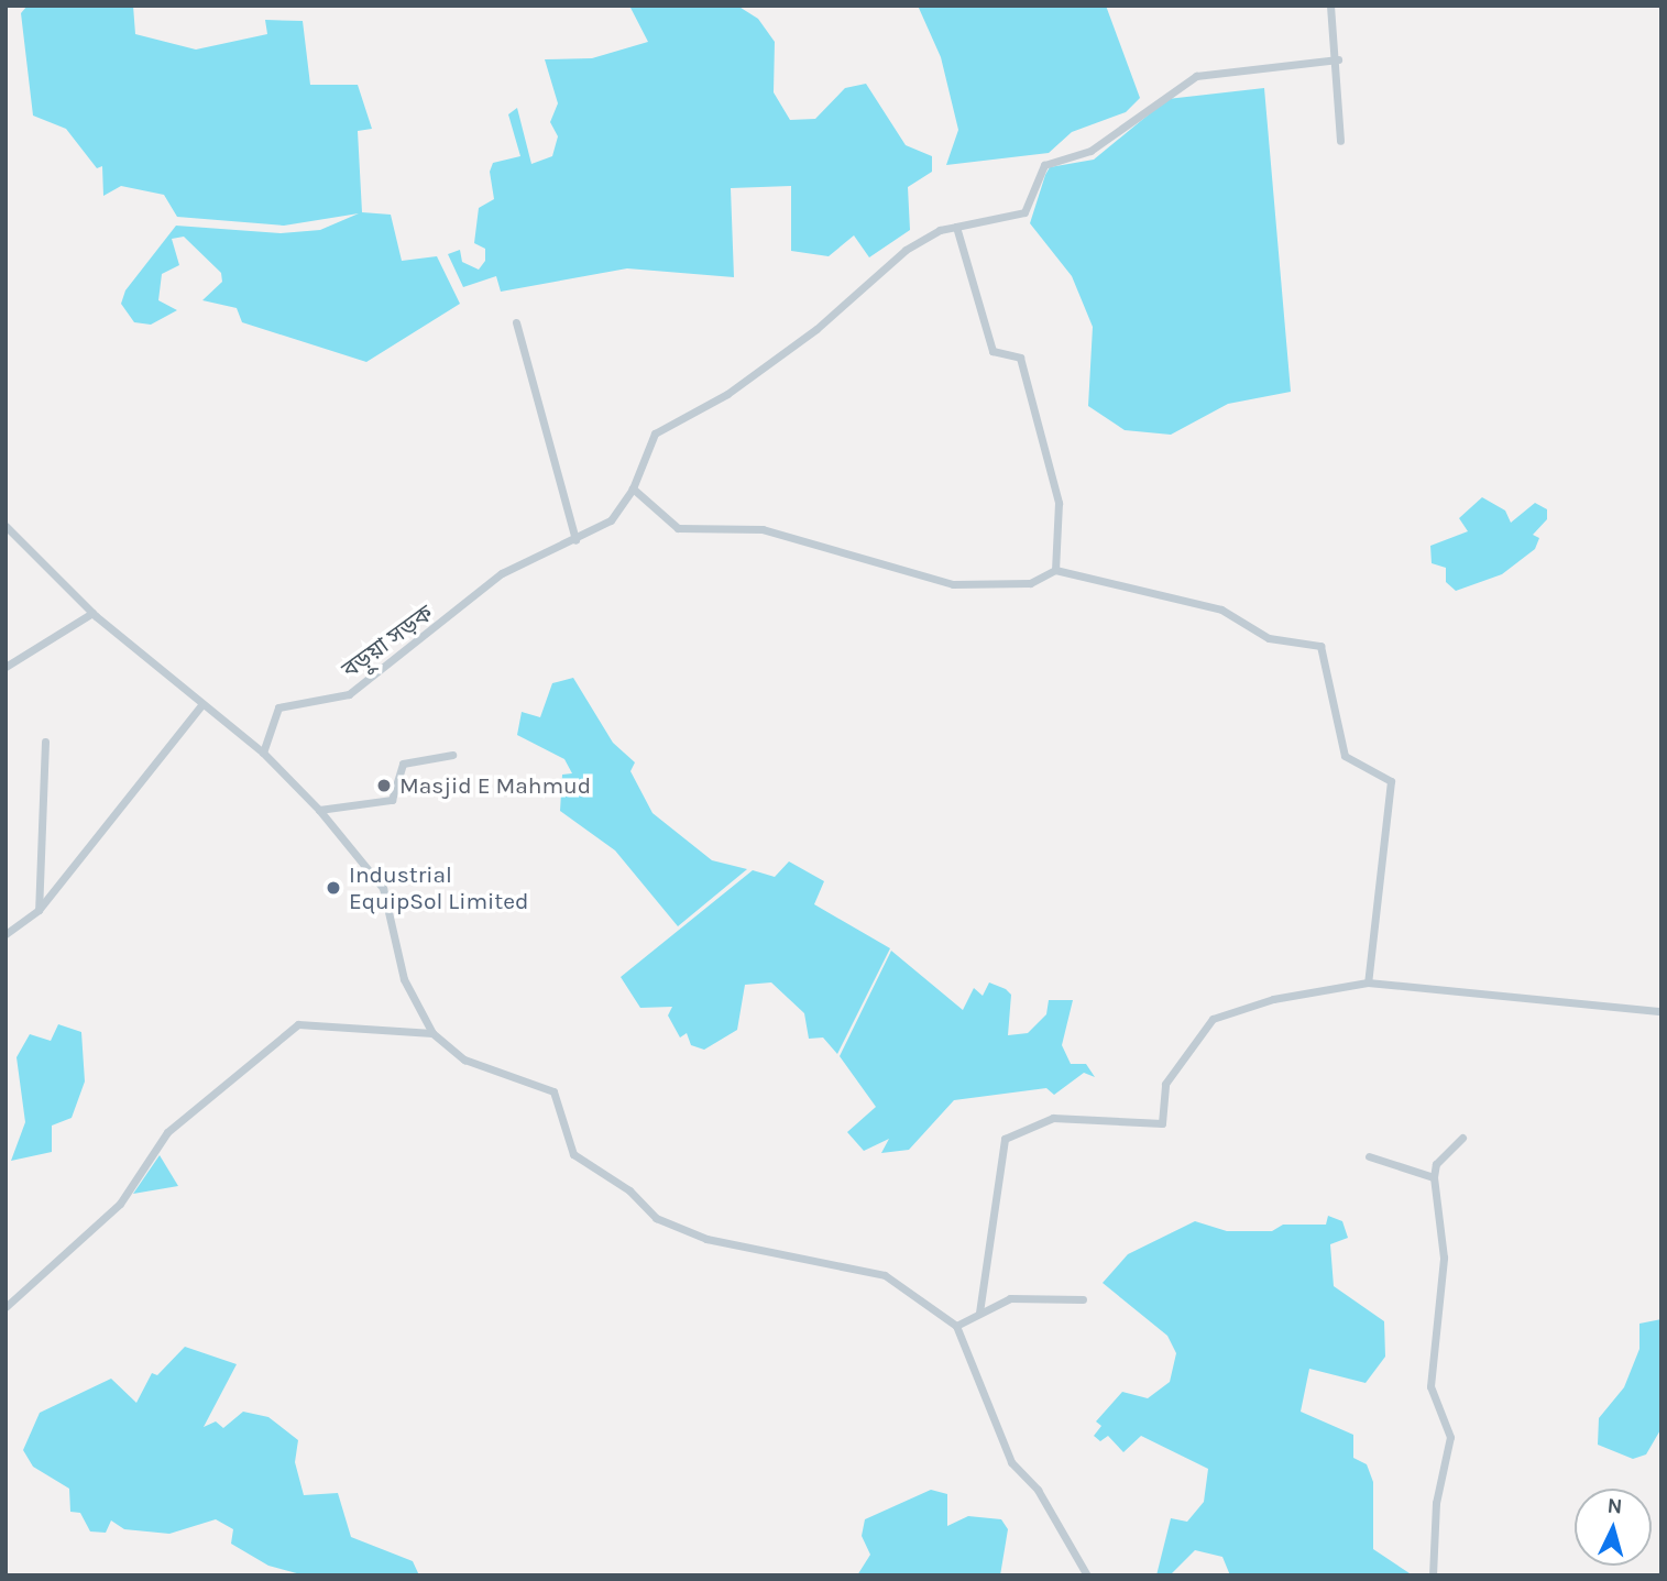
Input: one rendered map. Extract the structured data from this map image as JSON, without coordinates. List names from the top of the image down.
{
  "streets": {
    "street": ["বড়ুয়া সড়ক"]
  },
  "places": ["Masjid E Mahmud", "Industrial EquipSol Limited"],
  "north": "top"
}
